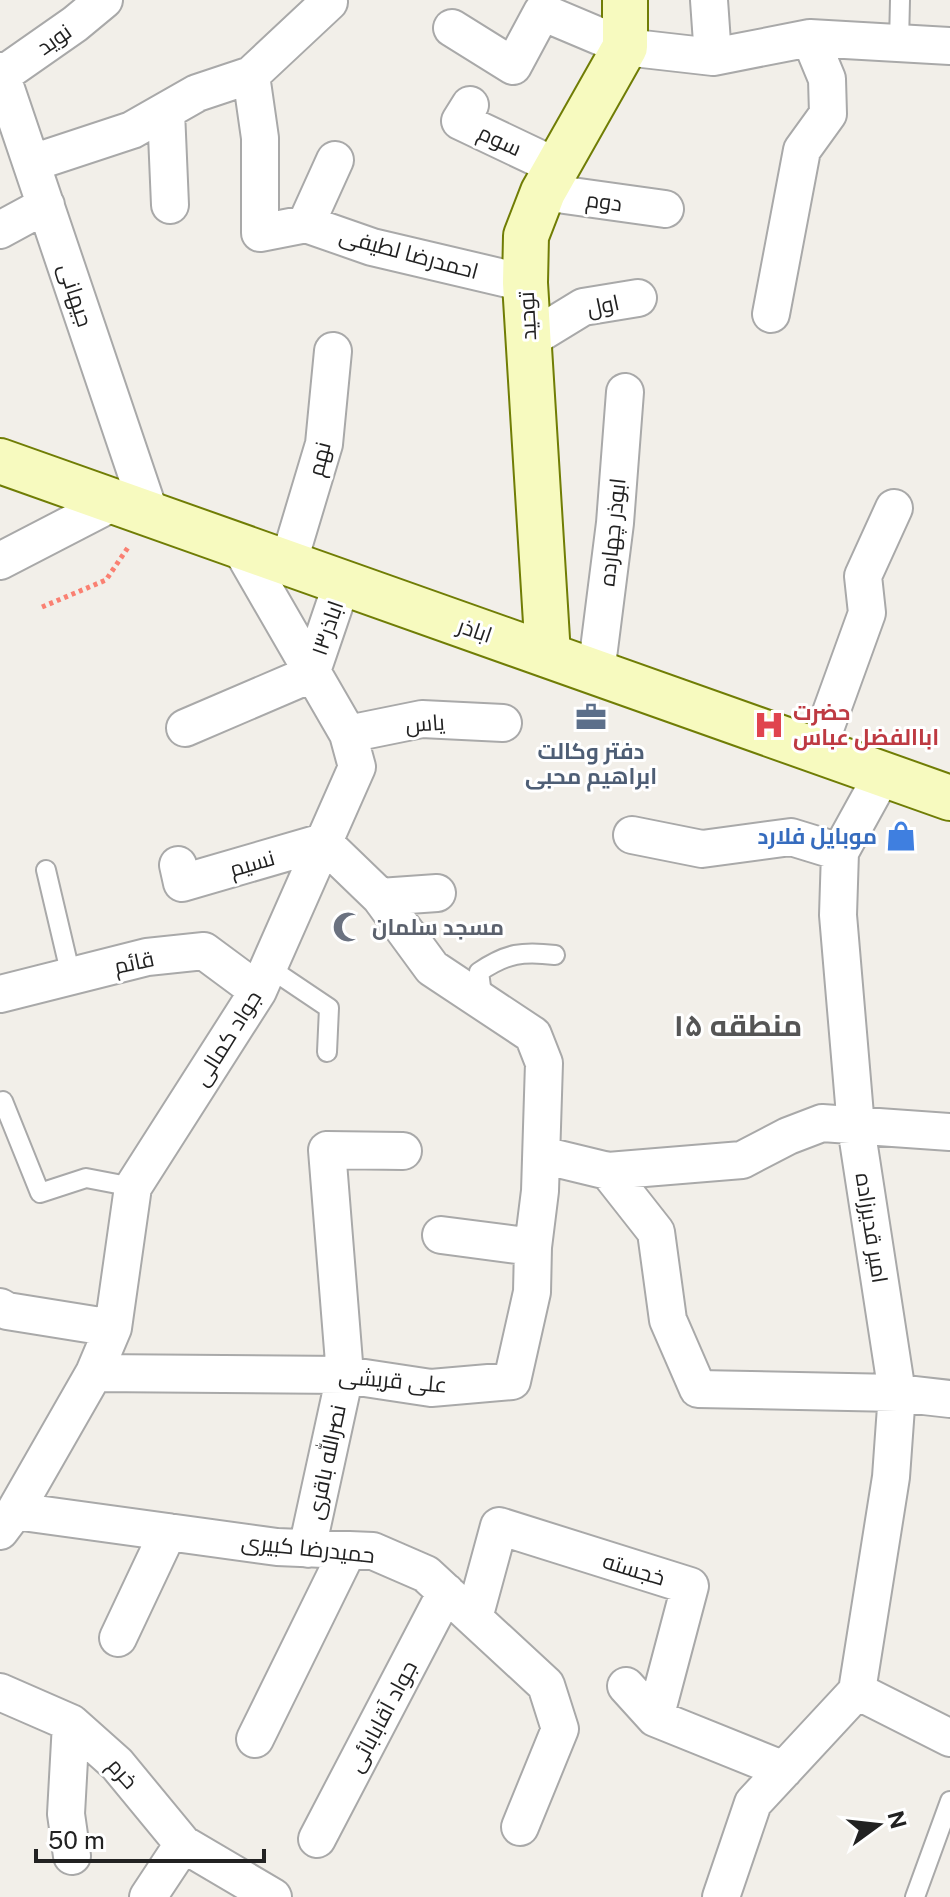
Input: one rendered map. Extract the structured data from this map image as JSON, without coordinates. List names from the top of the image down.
{
  "streets": {
    "main road": ["توحید", "اباذر"],
    "street": [
      "نوید",
      "سوم",
      "دوم",
      "احمدرضا لطیفی",
      "جیهانی",
      "اول",
      "نهم",
      "ابوذر چهارده",
      "اباذر۱۳",
      "یاس",
      "نسیم",
      "قائم",
      "جواد کمالی",
      "امیر قدیرزاده",
      "علی قریشی",
      "نصرالله باقری",
      "حمیدرضا کبیری",
      "خجسته",
      "جواد آقابابائی",
      "خرم"
    ]
  },
  "crossings": [
    ["نوید", "جیهانی"],
    ["سوم", "دوم"],
    ["سوم", "توحید"],
    ["دوم", "توحید"],
    ["احمدرضا لطیفی", "توحید"],
    ["جیهانی", "اباذر"],
    ["اول", "توحید"],
    ["توحید", "اباذر"],
    ["نهم", "اباذر"],
    ["ابوذر چهارده", "اباذر"],
    ["اباذر۱۳", "اباذر"],
    ["اباذر۱۳", "جواد کمالی"],
    ["اباذر", "جواد کمالی"],
    ["اباذر", "امیر قدیرزاده"],
    ["یاس", "جواد کمالی"],
    ["نسیم", "جواد کمالی"],
    ["نسیم", "علی قریشی"],
    ["قائم", "جواد کمالی"],
    ["جواد کمالی", "علی قریشی"],
    ["جواد کمالی", "حمیدرضا کبیری"],
    ["علی قریشی", "نصرالله باقری"],
    ["نصرالله باقری", "حمیدرضا کبیری"],
    ["حمیدرضا کبیری", "خجسته"],
    ["حمیدرضا کبیری", "جواد آقابابائی"]
  ],
  "districts": ["منطقه ۱۵"],
  "places": {
    "office": ["دفتر وکالت ابراهیم محبی"],
    "hospital": ["حضرت اباالفضل عباس"],
    "shop": ["موبایل فلارد"],
    "mosque": ["مسجد سلمان"]
  },
  "scale_bar": "50 m",
  "north": "right"
}
